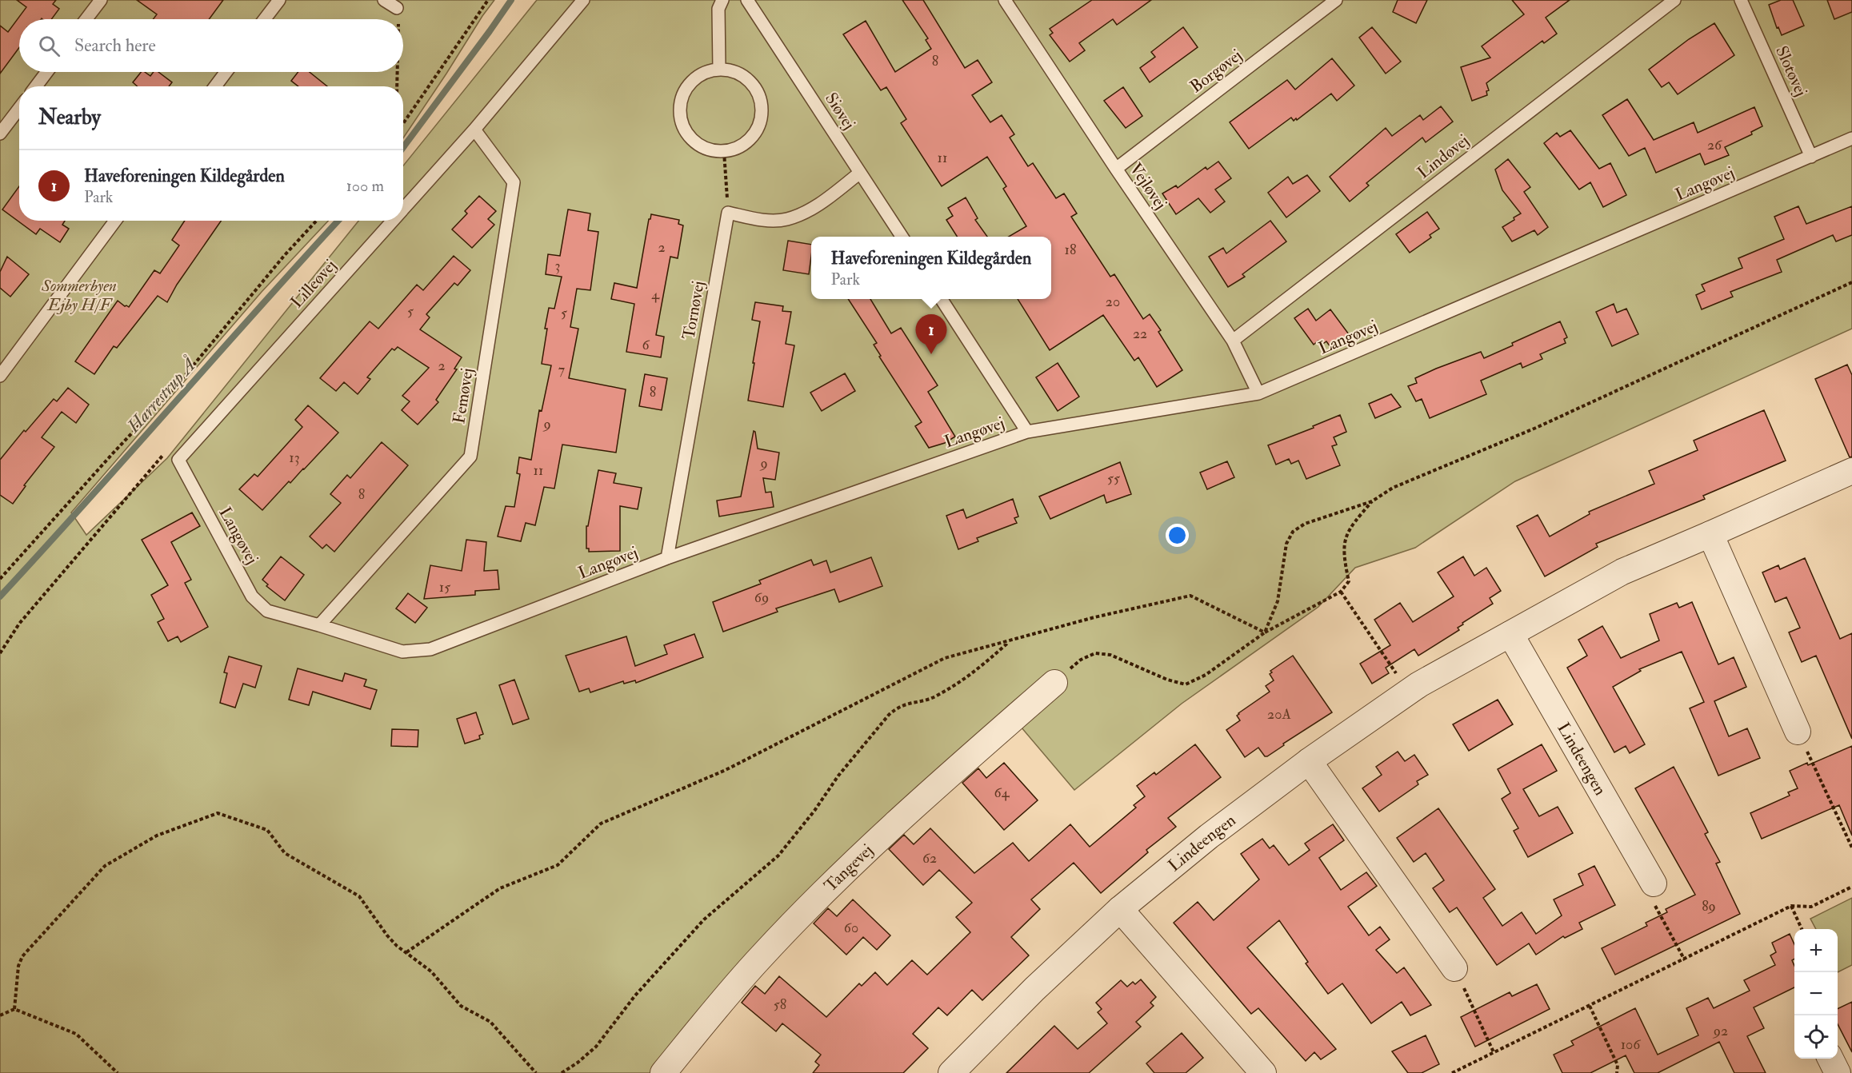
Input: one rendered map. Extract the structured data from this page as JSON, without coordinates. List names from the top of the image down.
{
  "streets": {
    "street": ["Lindeengen", "Tangevej"],
    "lane": [
      "Borgøvej",
      "Slotøvej",
      "Siøvej",
      "Lindøvej",
      "Langøvej",
      "Vejløvej",
      "Lilleøvej",
      "Tornøvej",
      "Femøvej"
    ]
  },
  "crossings": [
    ["Borgøvej", "Vejløvej"],
    ["Slotøvej", "Langøvej"],
    ["Lindøvej", "Vejløvej"],
    ["Langøvej", "Vejløvej"],
    ["Langøvej", "Lilleøvej"],
    ["Langøvej", "Tornøvej"],
    ["Langøvej", "Femøvej"],
    ["Lilleøvej", "Femøvej"]
  ],
  "water": ["Harrestrup Å"],
  "parks": ["Sommerbyen Ejby H/F"],
  "house_numbers": [
    "8",
    "26",
    "11",
    "2",
    "18",
    "3",
    "4",
    "20",
    "5",
    "5",
    "22",
    "6",
    "2",
    "7",
    "8",
    "9",
    "13",
    "9",
    "11",
    "55",
    "8",
    "15",
    "69",
    "20A",
    "64",
    "62",
    "89",
    "60",
    "58",
    "92",
    "106"
  ],
  "page": {
    "search": "Search here",
    "heading": "Nearby",
    "list": [
      {
        "mark": "1",
        "name": "Haveforeningen Kildegården",
        "note": "Park",
        "value": "100 m"
      }
    ],
    "popup": ["Haveforeningen Kildegården", "Park"],
    "pins": "1",
    "map_buttons": ["+", "−"]
  }
}
